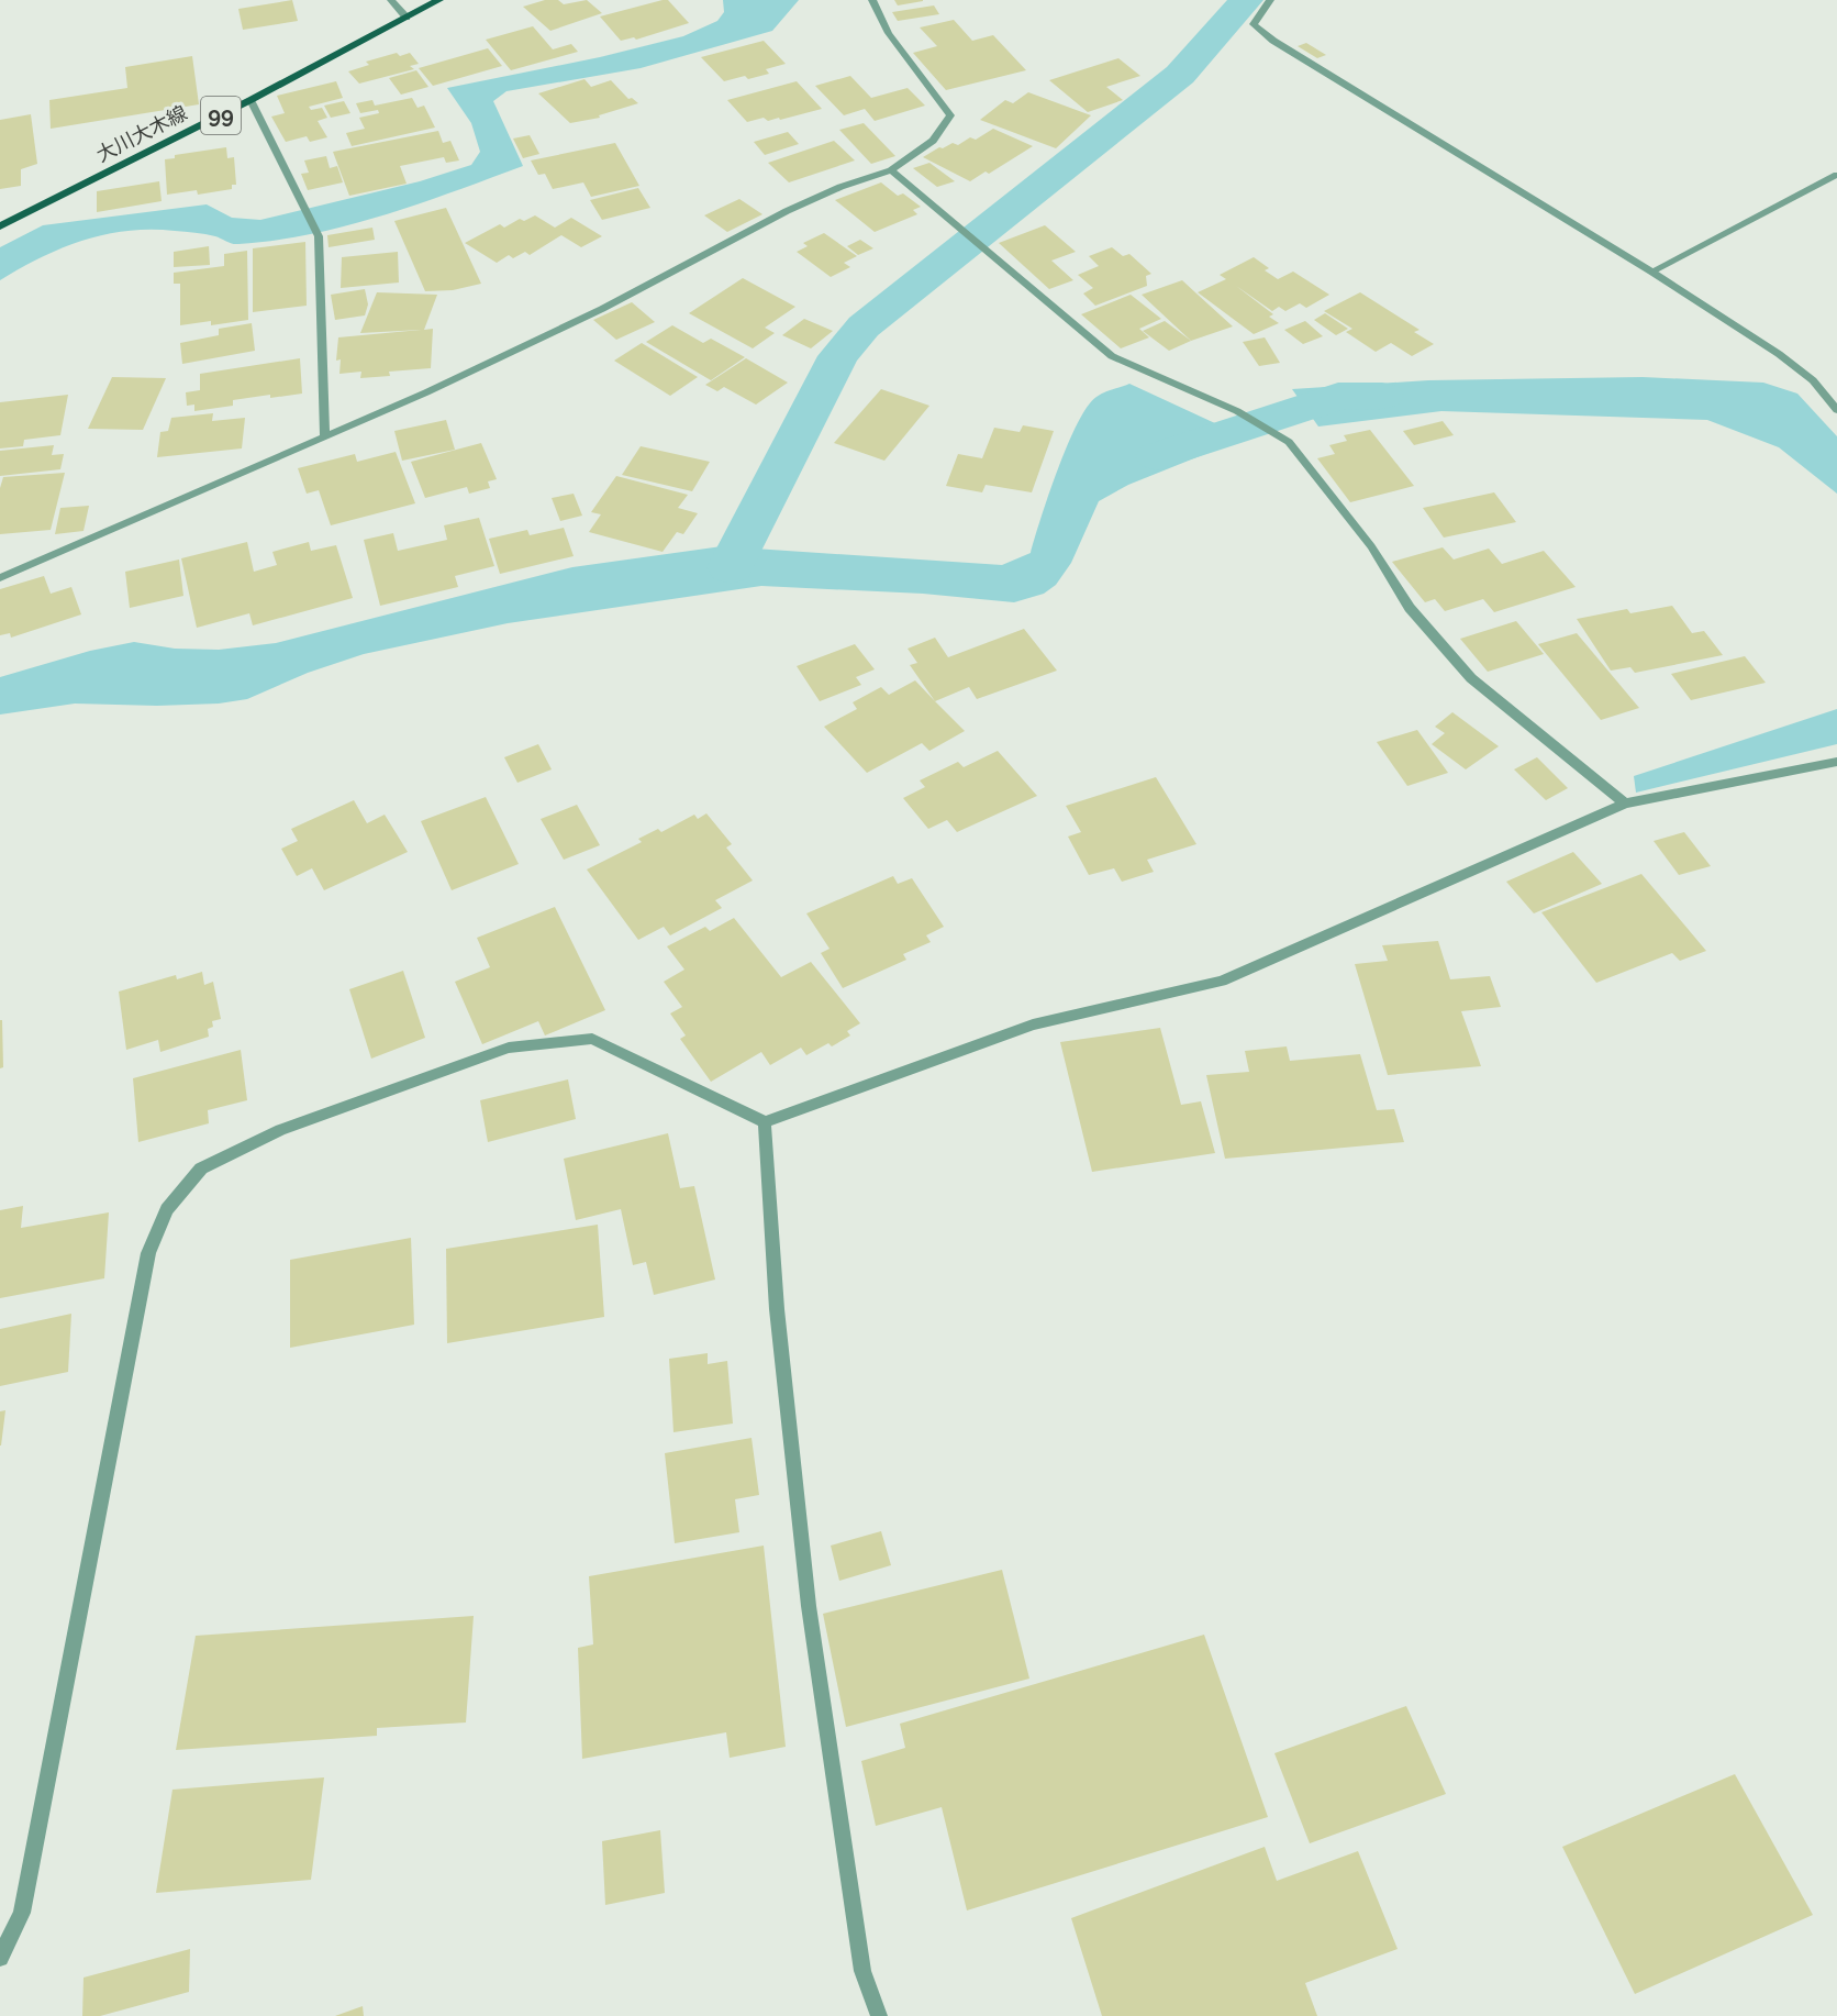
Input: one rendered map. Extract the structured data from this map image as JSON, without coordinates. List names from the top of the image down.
{
  "streets": {
    "main road": ["99", "大川大木線"]
  }
}
